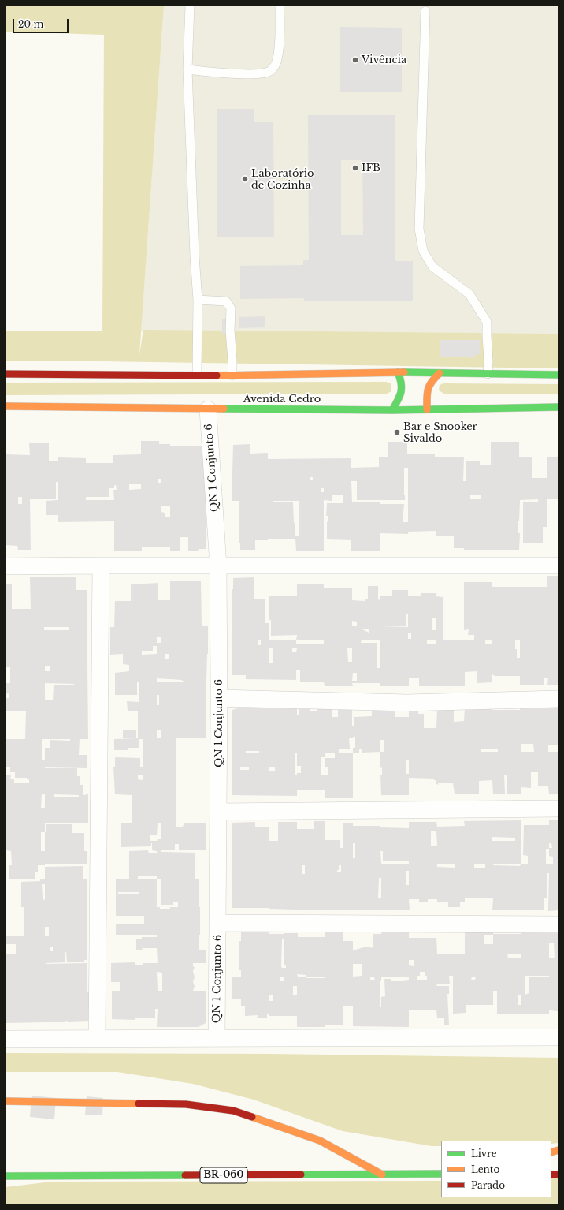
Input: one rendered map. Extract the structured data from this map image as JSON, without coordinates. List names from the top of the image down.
{
  "streets": {
    "main road": ["Avenida Cedro", "BR-060"],
    "street": ["QN 1 Conjunto 6"]
  },
  "crossings": [
    ["Avenida Cedro", "QN 1 Conjunto 6"]
  ],
  "places": [
    "Vivência",
    "IFB",
    "Laboratório de Cozinha",
    "Bar e Snooker Sivaldo"
  ],
  "legend": ["Livre", "Lento", "Parado"],
  "scale_bar": "20 m"
}
